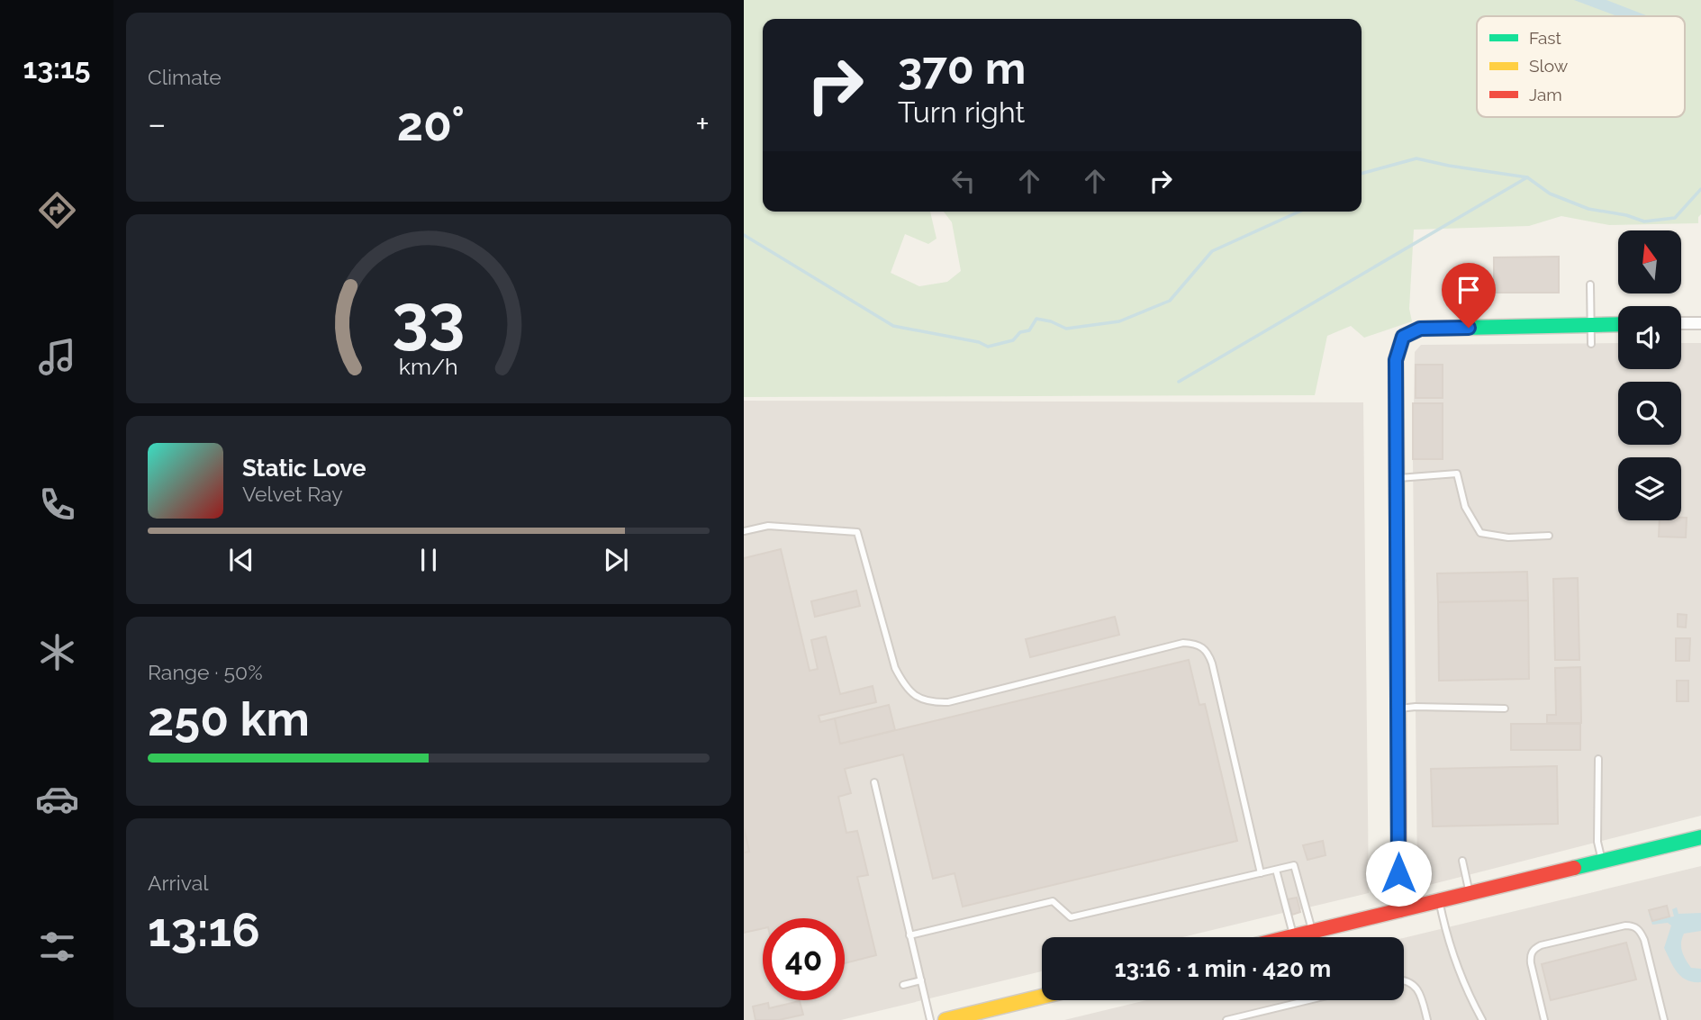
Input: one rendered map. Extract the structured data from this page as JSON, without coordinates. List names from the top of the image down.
{
  "legend": ["Fast", "Slow", "Jam"],
  "north": "top",
  "page": {
    "tabs": "13:15",
    "tile": [
      "Climate",
      ["Range · 50%", "250 km"],
      ["Arrival", "13:16"]
    ],
    "turn": ["370 m", "Turn right"],
    "heat": ["−", "20°", "+"],
    "song": ["Static Love", "Velvet Ray"],
    "limit": "40",
    "trip": "13:16 · 1 min · 420 m",
    "gauge": ["33", "km/h"]
  }
}
